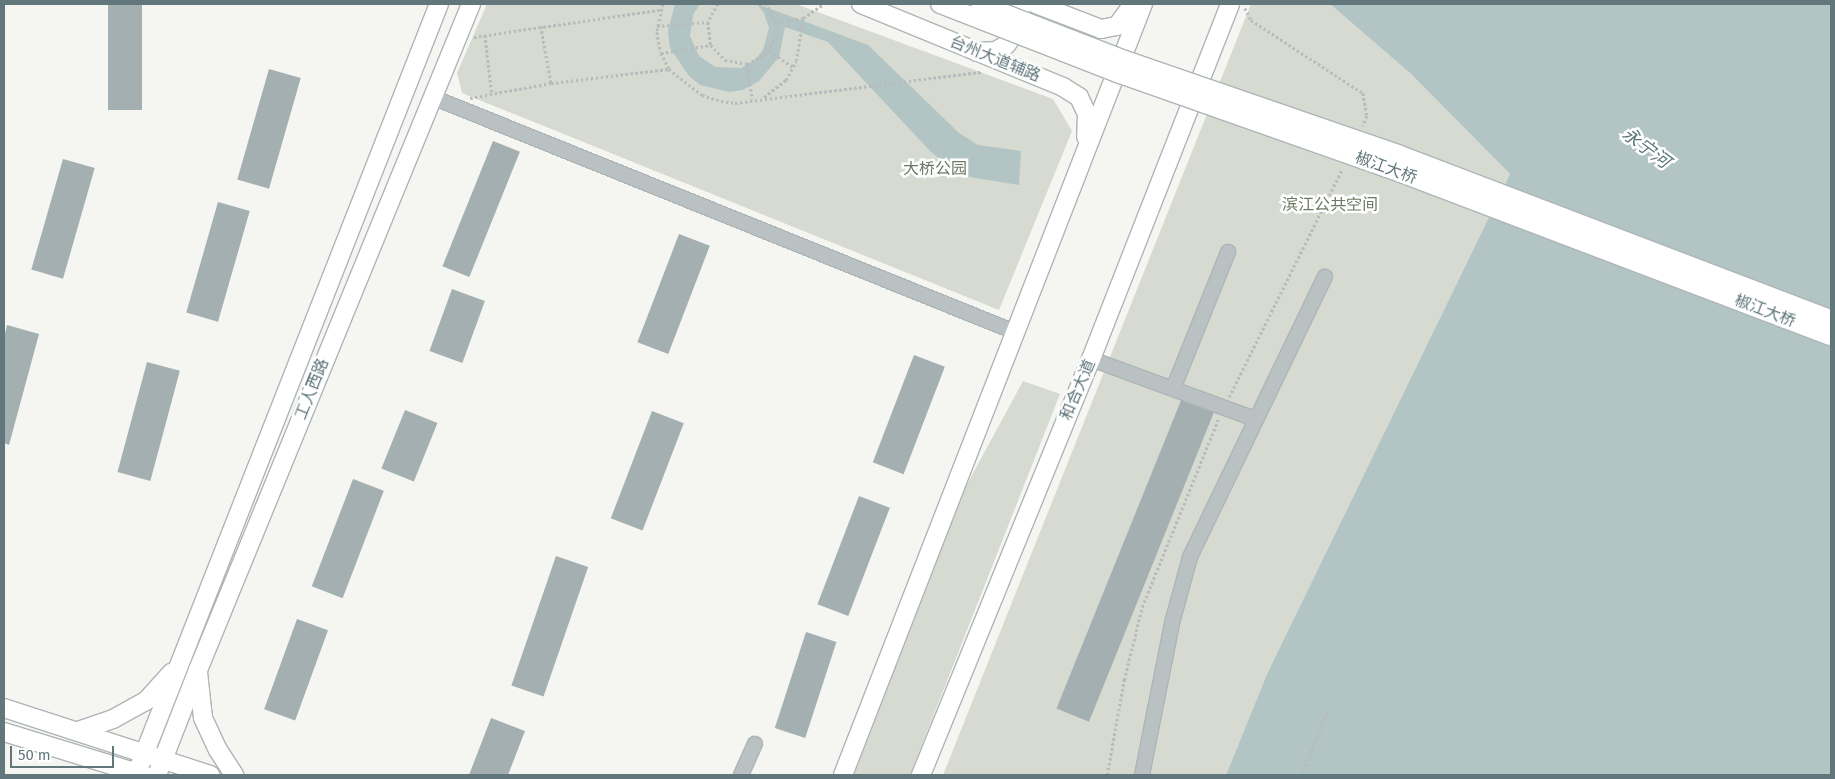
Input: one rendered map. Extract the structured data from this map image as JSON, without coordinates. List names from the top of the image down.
{
  "streets": {
    "main road": [
      "台州大道辅路",
      "椒江大桥",
      "工人西路",
      "和合大道"
    ]
  },
  "water": ["永宁河"],
  "parks": ["大桥公园", "滨江公共空间"],
  "scale_bar": "50 m"
}
